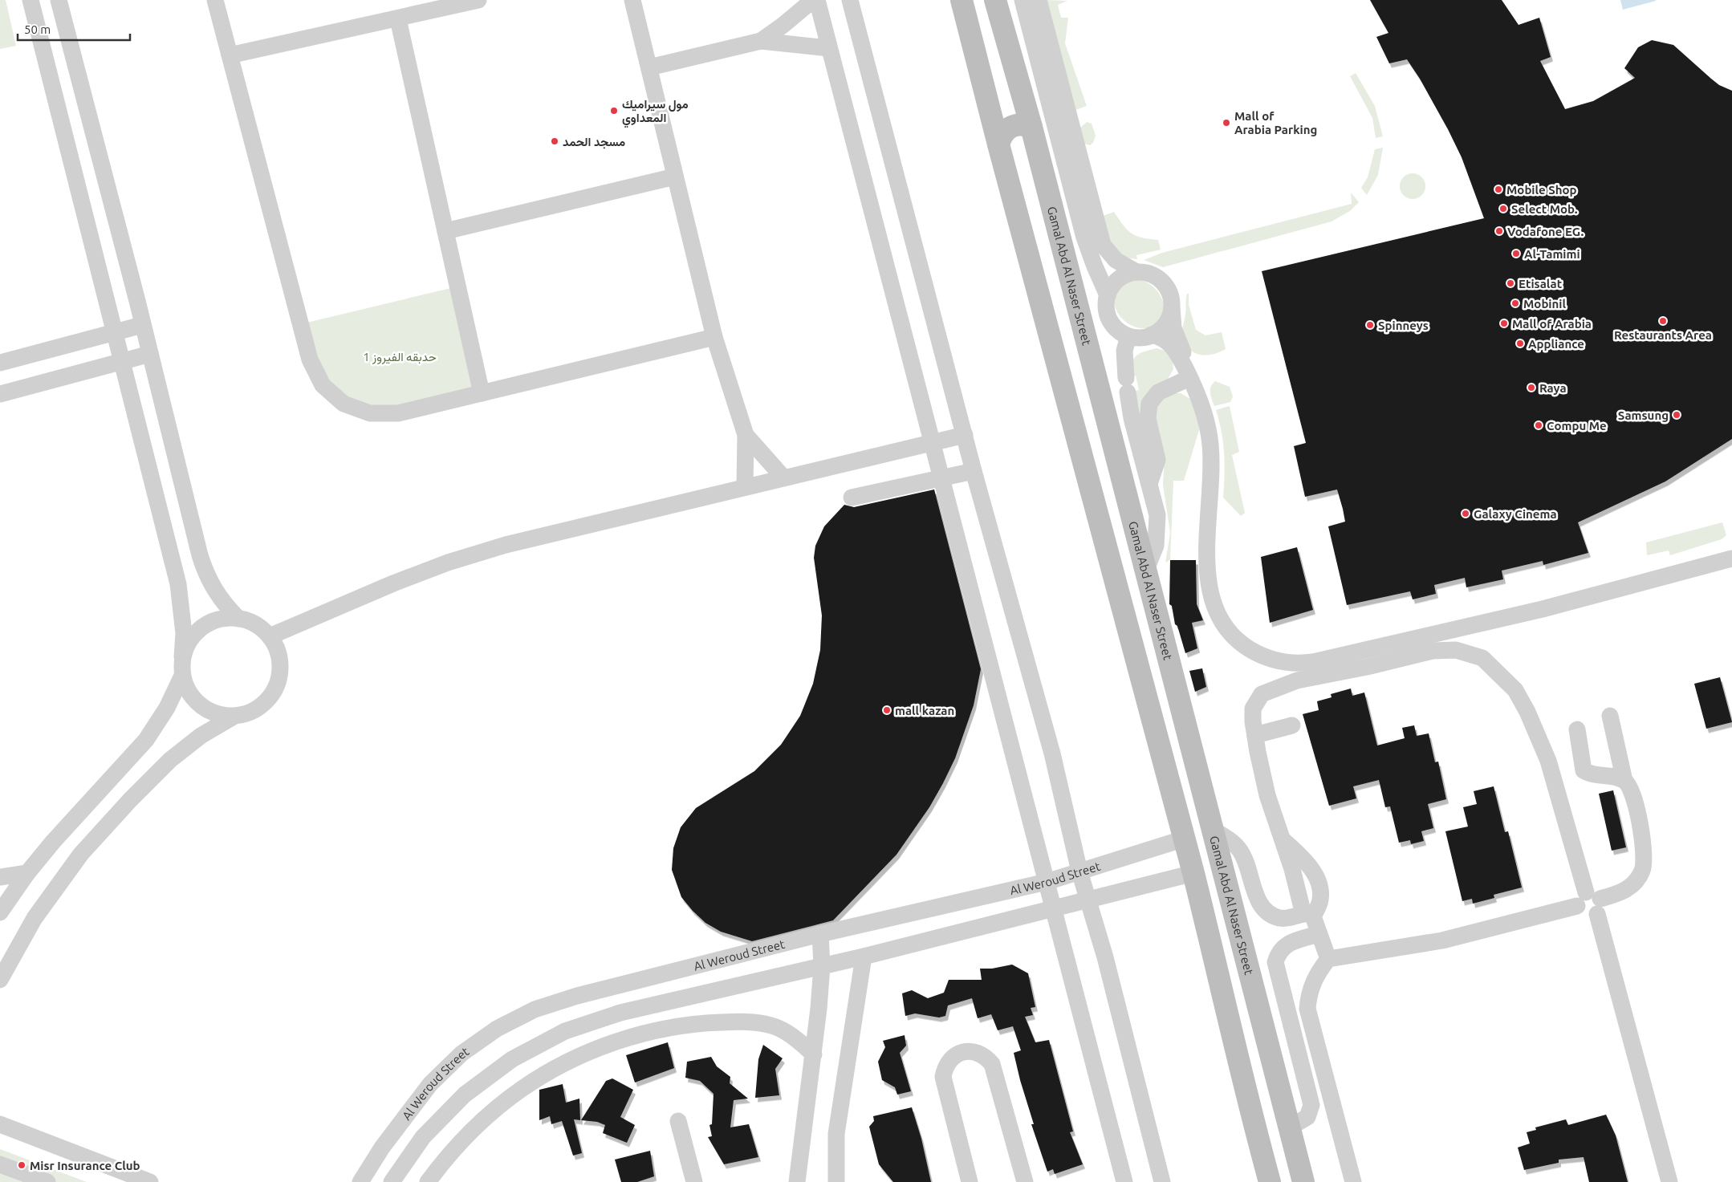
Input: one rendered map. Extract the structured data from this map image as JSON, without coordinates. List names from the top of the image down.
{
  "streets": {
    "main road": ["Gamal Abd Al Naser Street"],
    "street": ["Al Weroud Street"]
  },
  "parks": ["حدبقه الفيروز 1"],
  "places": [
    "مول سيراميك المعداوي",
    "Mall of Arabia Parking",
    "مسجد الحمد",
    "Mobile Shop",
    "Select Mob.",
    "Vodafone EG.",
    "Al-Tamimi",
    "Etisalat",
    "Mobinil",
    "Restaurants Area",
    "Mall of Arabia",
    "Spinneys",
    "Appliance",
    "Raya",
    "Samsung",
    "Compu Me",
    "Galaxy Cinema",
    "mall kazan",
    "Misr Insurance Club"
  ],
  "scale_bar": "50 m"
}
